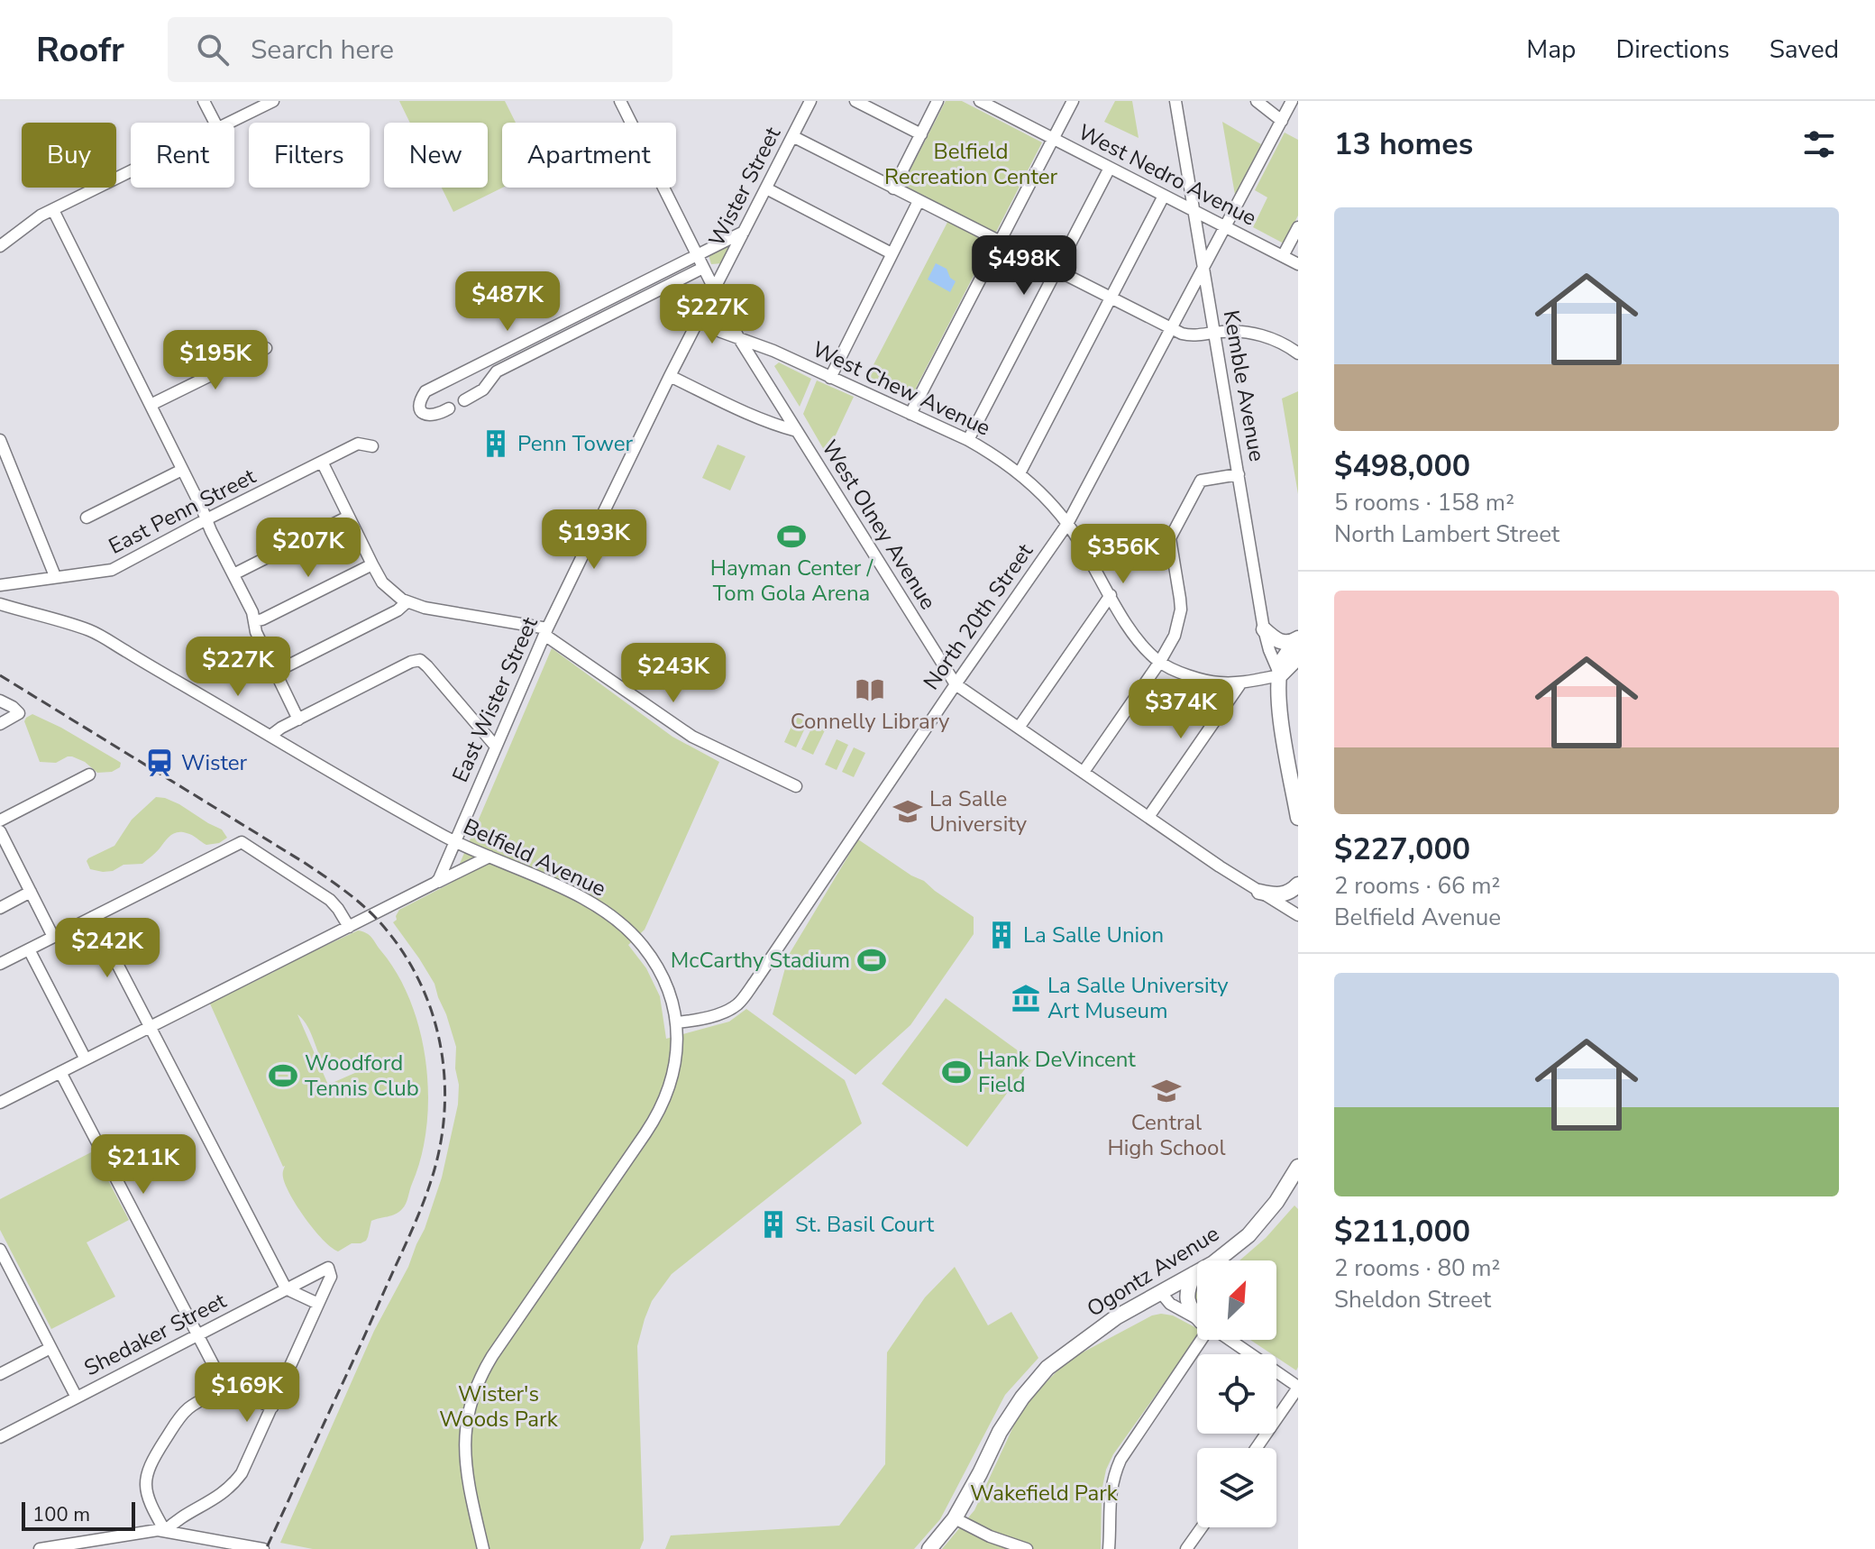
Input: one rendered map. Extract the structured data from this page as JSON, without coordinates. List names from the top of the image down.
{
  "streets": {
    "main road": ["Ogontz Avenue"],
    "street": [
      "West Nedro Avenue",
      "Wister Street",
      "Kemble Avenue",
      "West Chew Avenue",
      "East Penn Street",
      "West Olney Avenue",
      "North 20th Street",
      "East Wister Street",
      "Belfield Avenue",
      "Shedaker Street"
    ]
  },
  "crossings": [
    ["West Nedro Avenue", "Kemble Avenue"],
    ["West Nedro Avenue", "North 20th Street"],
    ["Wister Street", "West Olney Avenue"],
    ["Wister Street", "East Wister Street"],
    ["Kemble Avenue", "North 20th Street"],
    ["West Chew Avenue", "West Olney Avenue"],
    ["West Chew Avenue", "North 20th Street"],
    ["West Chew Avenue", "East Wister Street"],
    ["West Olney Avenue", "North 20th Street"],
    ["West Olney Avenue", "East Wister Street"],
    ["North 20th Street", "Belfield Avenue"],
    ["East Wister Street", "Belfield Avenue"]
  ],
  "parks": ["Belfield Recreation Center", "Wister's Woods Park", "Wakefield Park"],
  "places": {
    "building": ["Penn Tower", "La Salle Union", "St. Basil Court"],
    "sports": [
      "Hayman Center / Tom Gola Arena",
      "McCarthy Stadium",
      "Hank DeVincent Field",
      "Woodford Tennis Club"
    ],
    "library": ["Connelly Library"],
    "station": ["Wister"],
    "school or university": ["La Salle University", "Central High School"],
    "museum": ["La Salle University Art Museum"]
  },
  "scale_bar": "100 m",
  "north": "top right",
  "page": {
    "header": "Roofr",
    "search": "Search here",
    "nav": ["Map", "Directions", "Saved"],
    "heading": "13 homes",
    "chip": [
      "Buy",
      "Rent",
      "Filters",
      "New",
      "Apartment"
    ],
    "list": [
      {
        "name": "$498,000",
        "note": "5 rooms · 158 m² · North Lambert Street"
      },
      {
        "name": "$227,000",
        "note": "2 rooms · 66 m² · Belfield Avenue"
      },
      {
        "name": "$211,000",
        "note": "2 rooms · 80 m² · Sheldon Street"
      }
    ],
    "price": [
      "$498K",
      "$487K",
      "$227K",
      "$195K",
      "$193K",
      "$207K",
      "$356K",
      "$227K",
      "$243K",
      "$374K",
      "$242K",
      "$211K",
      "$169K"
    ],
    "scale": "100 m"
  }
}
